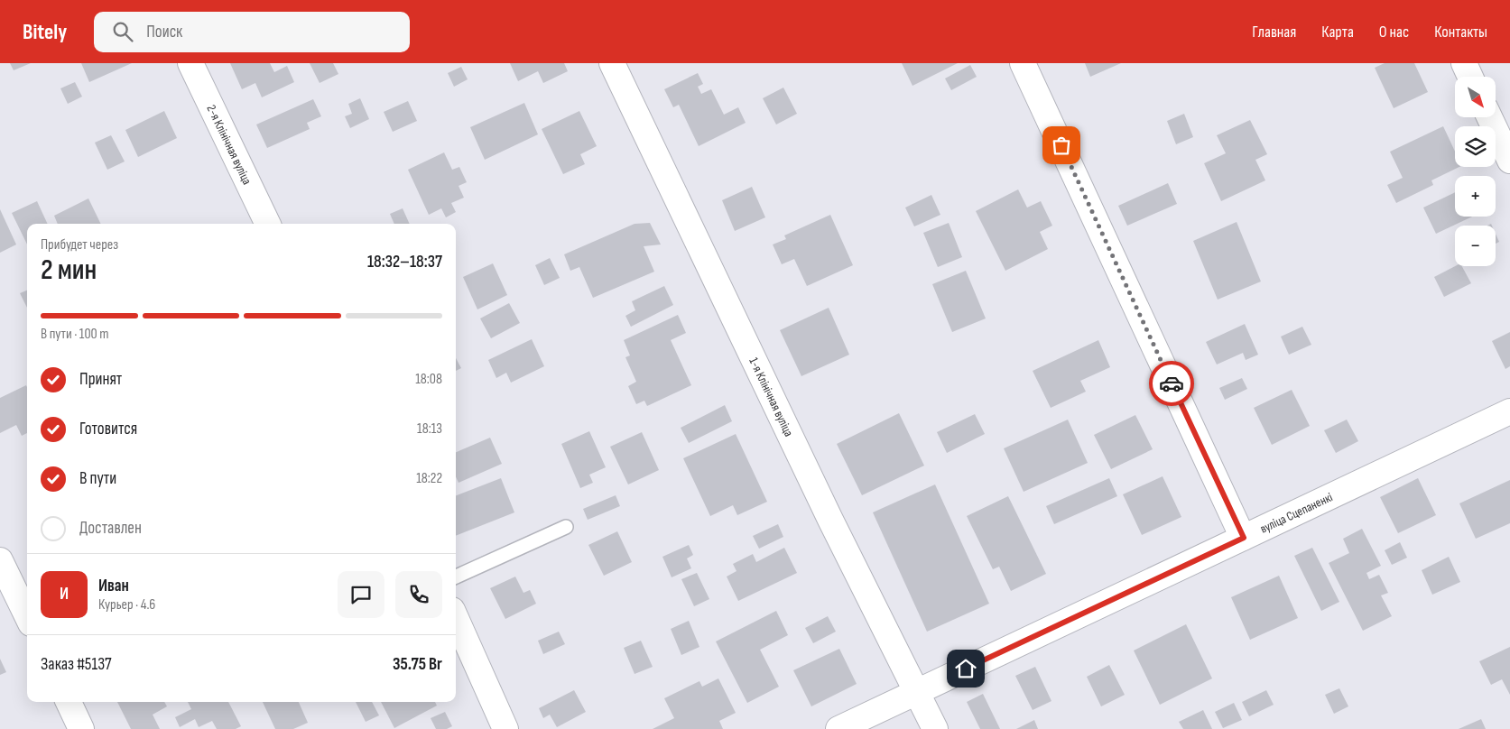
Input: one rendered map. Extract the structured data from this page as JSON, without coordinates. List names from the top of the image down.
{
  "streets": {
    "street": ["2-я Клінічная вуліца", "1-я Клінічная вуліца", "вуліца Сцепаненкі"]
  },
  "crossings": [
    ["1-я Клінічная вуліца", "вуліца Сцепаненкі"]
  ],
  "north": "bottom right",
  "page": {
    "header": "Bitely",
    "search": "Поиск",
    "nav": [
      "Главная",
      "Карта",
      "О нас",
      "Контакты"
    ],
    "map_buttons": ["+", "−"],
    "heading": ["2 мин", "Прибудет через", "18:32–18:37"],
    "panel": [
      "Иван",
      "Курьер · 4.6",
      "Заказ #5137",
      "35.75 Br"
    ],
    "bar": "В пути · 100 m",
    "list": [
      ["Принят", "18:08"],
      ["Готовится", "18:13"],
      ["В пути", "18:22"],
      "Доставлен"
    ],
    "round": "И"
  }
}
